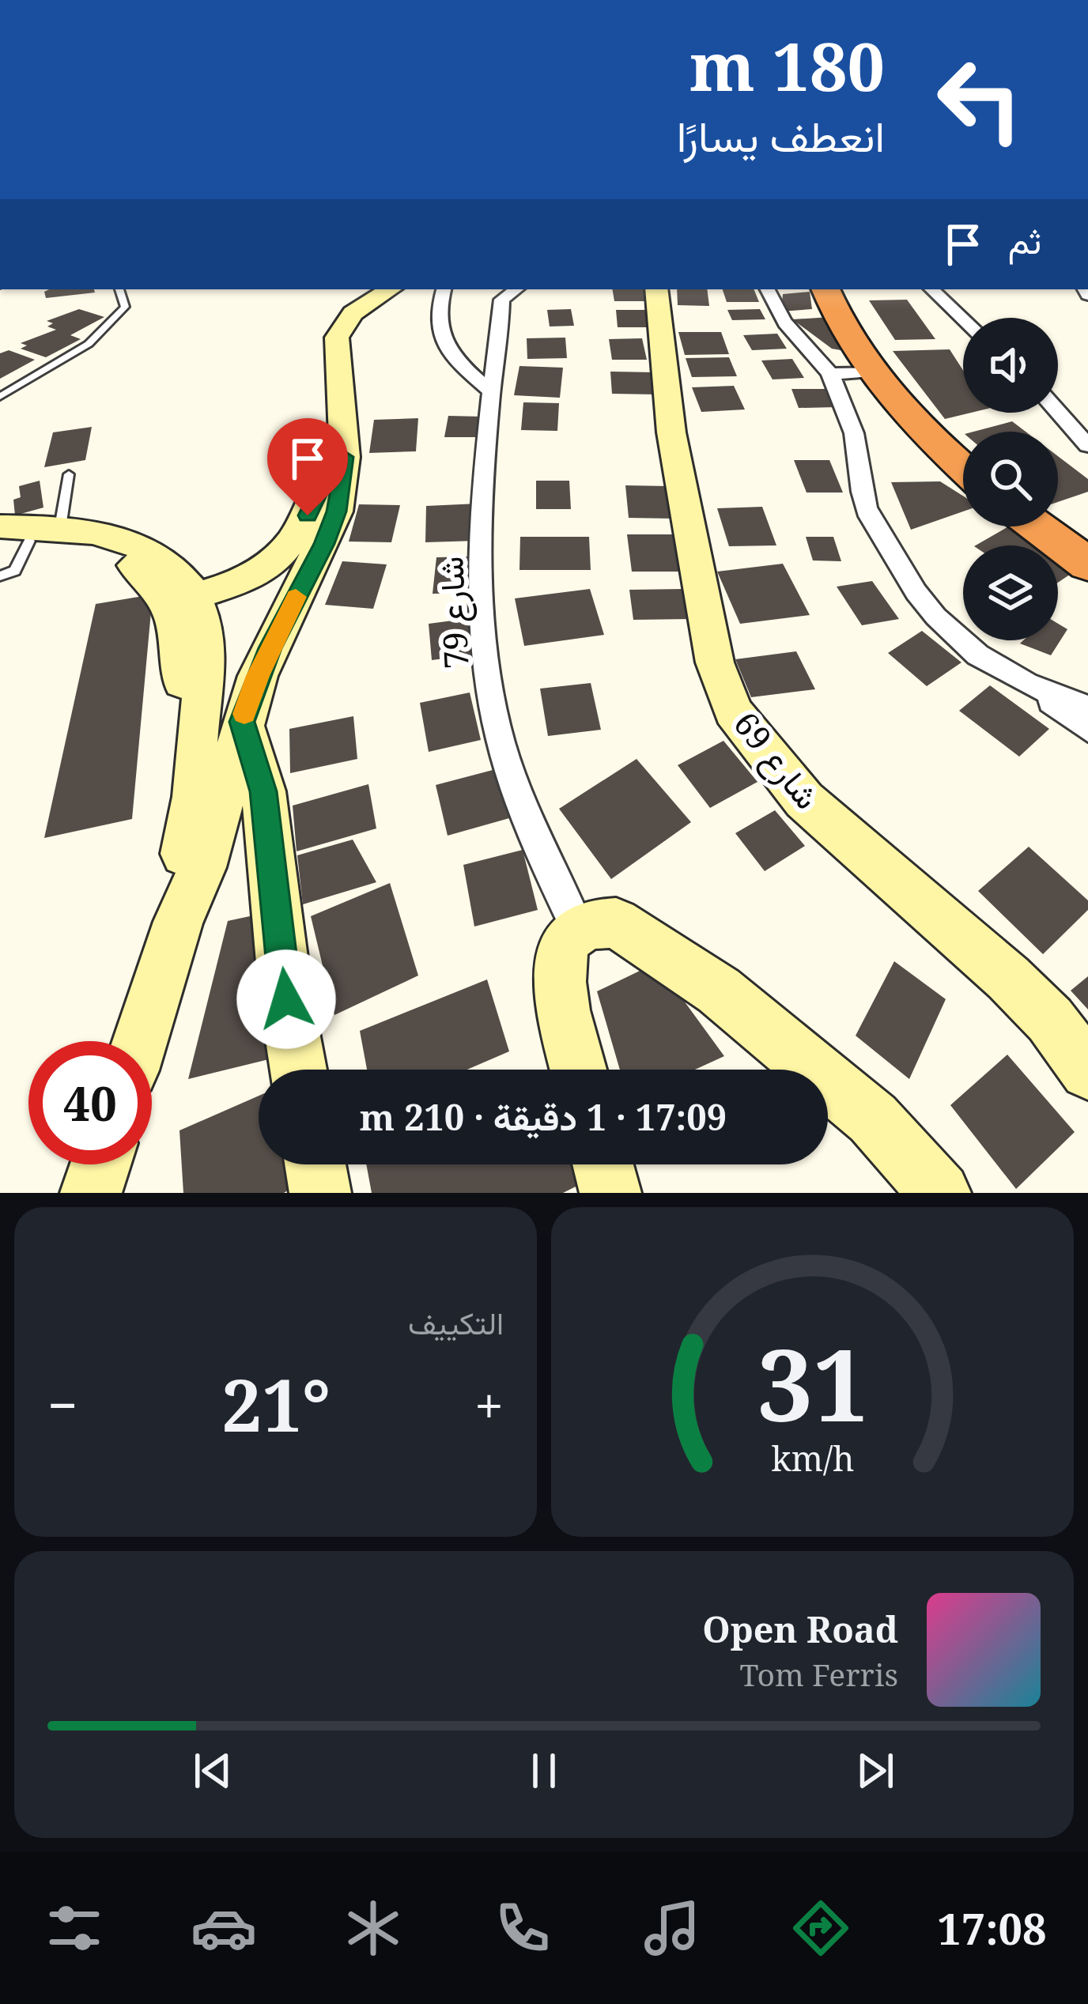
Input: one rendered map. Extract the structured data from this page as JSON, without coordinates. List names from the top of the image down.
{
  "streets": {
    "street": ["شارع 79", "شارع 69"]
  },
  "page": {
    "turn": ["180 m", "انعطف يسارًا"],
    "then": "ثم",
    "limit": "40",
    "trip": "17:09 · 1 دقيقة · 210 m",
    "tile": "التكييف",
    "heat": ["−", "21°", "+"],
    "song": ["Open Road", "Tom Ferris"],
    "tabs": "17:08",
    "gauge": ["31", "km/h"]
  }
}
